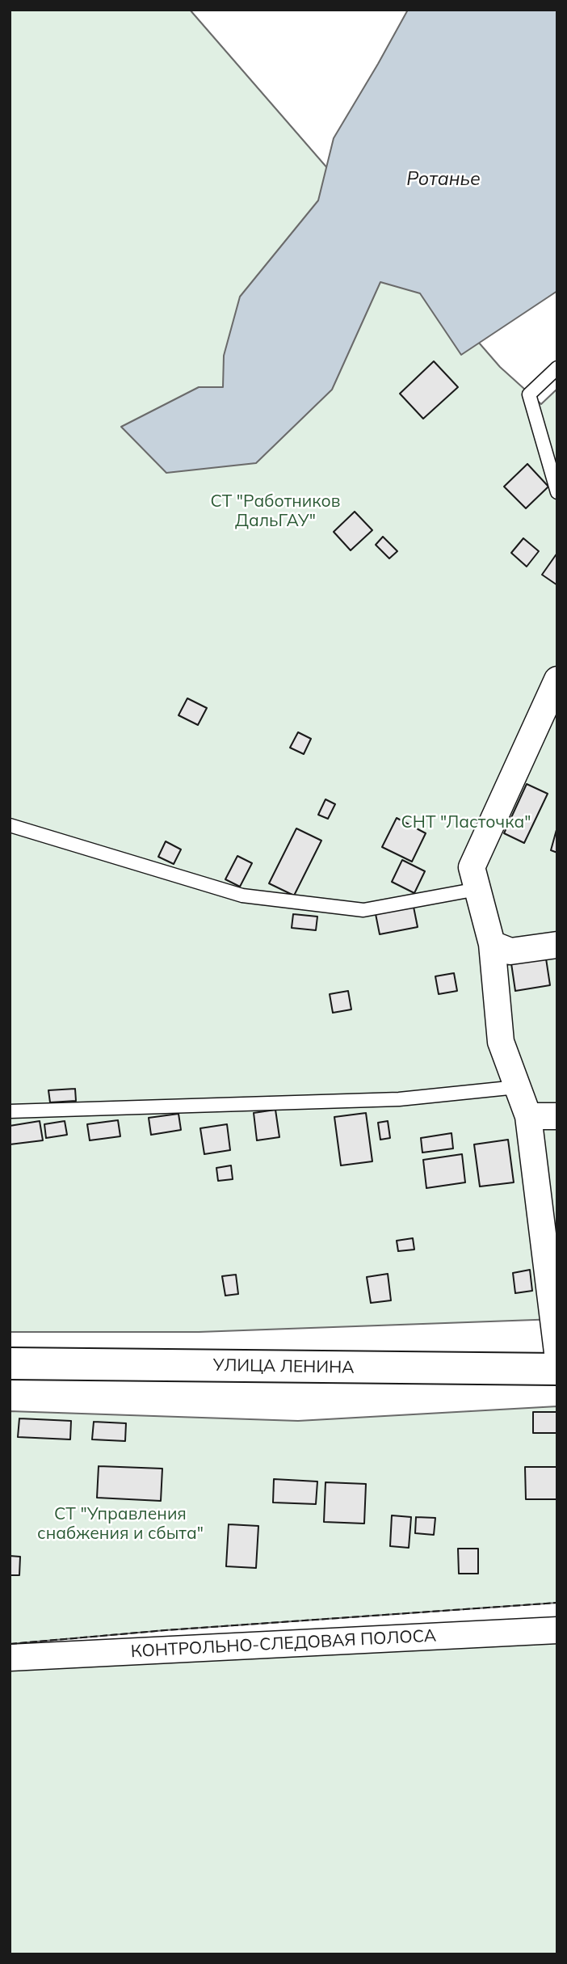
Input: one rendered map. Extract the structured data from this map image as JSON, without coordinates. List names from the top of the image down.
{
  "streets": {
    "street": ["УЛИЦА ЛЕНИНА", "КОНТРОЛЬНО-СЛЕДОВАЯ ПОЛОСА"]
  },
  "water": ["Ротанье"],
  "parks": ["СТ \"Работников ДальГАУ\"", "СНТ \"Ласточка\"", "СТ \"Управления снабжения и сбыта\""]
}
